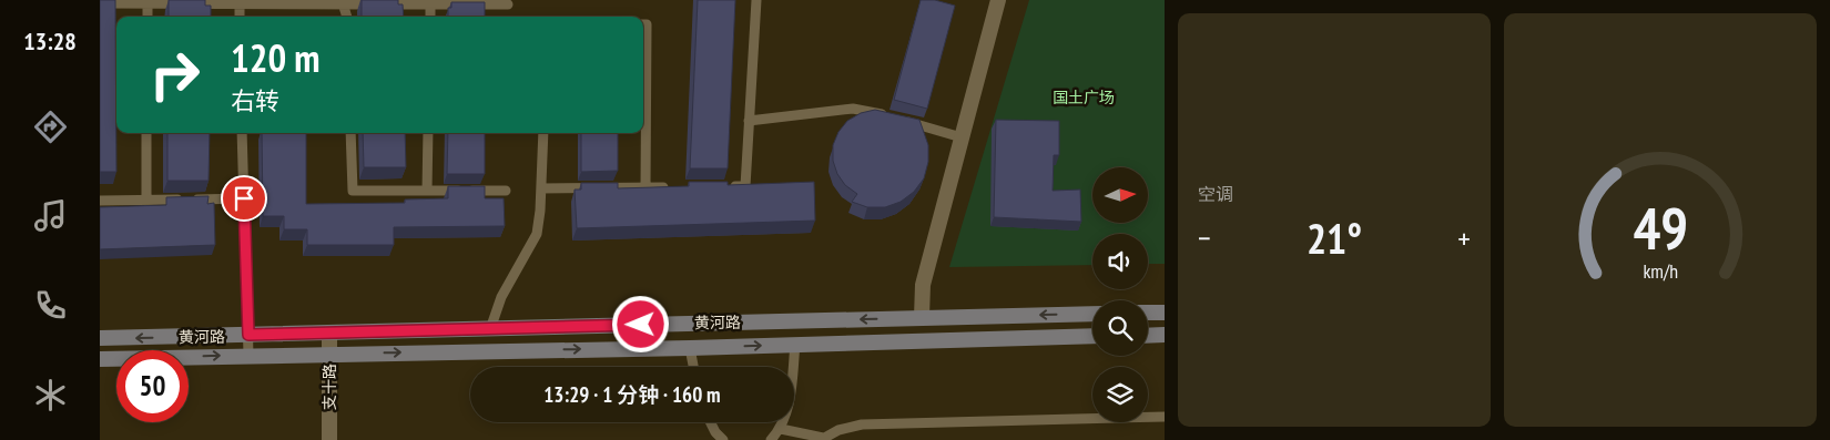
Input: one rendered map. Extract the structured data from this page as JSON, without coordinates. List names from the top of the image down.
{
  "streets": {
    "main road": ["黄河路"],
    "street": ["支十路"]
  },
  "crossings": [
    ["黄河路", "支十路"]
  ],
  "parks": ["国土广场"],
  "north": "right",
  "page": {
    "tabs": "13:28",
    "tile": "空调",
    "turn": ["120 m", "右转"],
    "heat": ["−", "21°", "+"],
    "limit": "50",
    "trip": "13:29 · 1 分钟 · 160 m",
    "gauge": ["49", "km/h"]
  }
}
